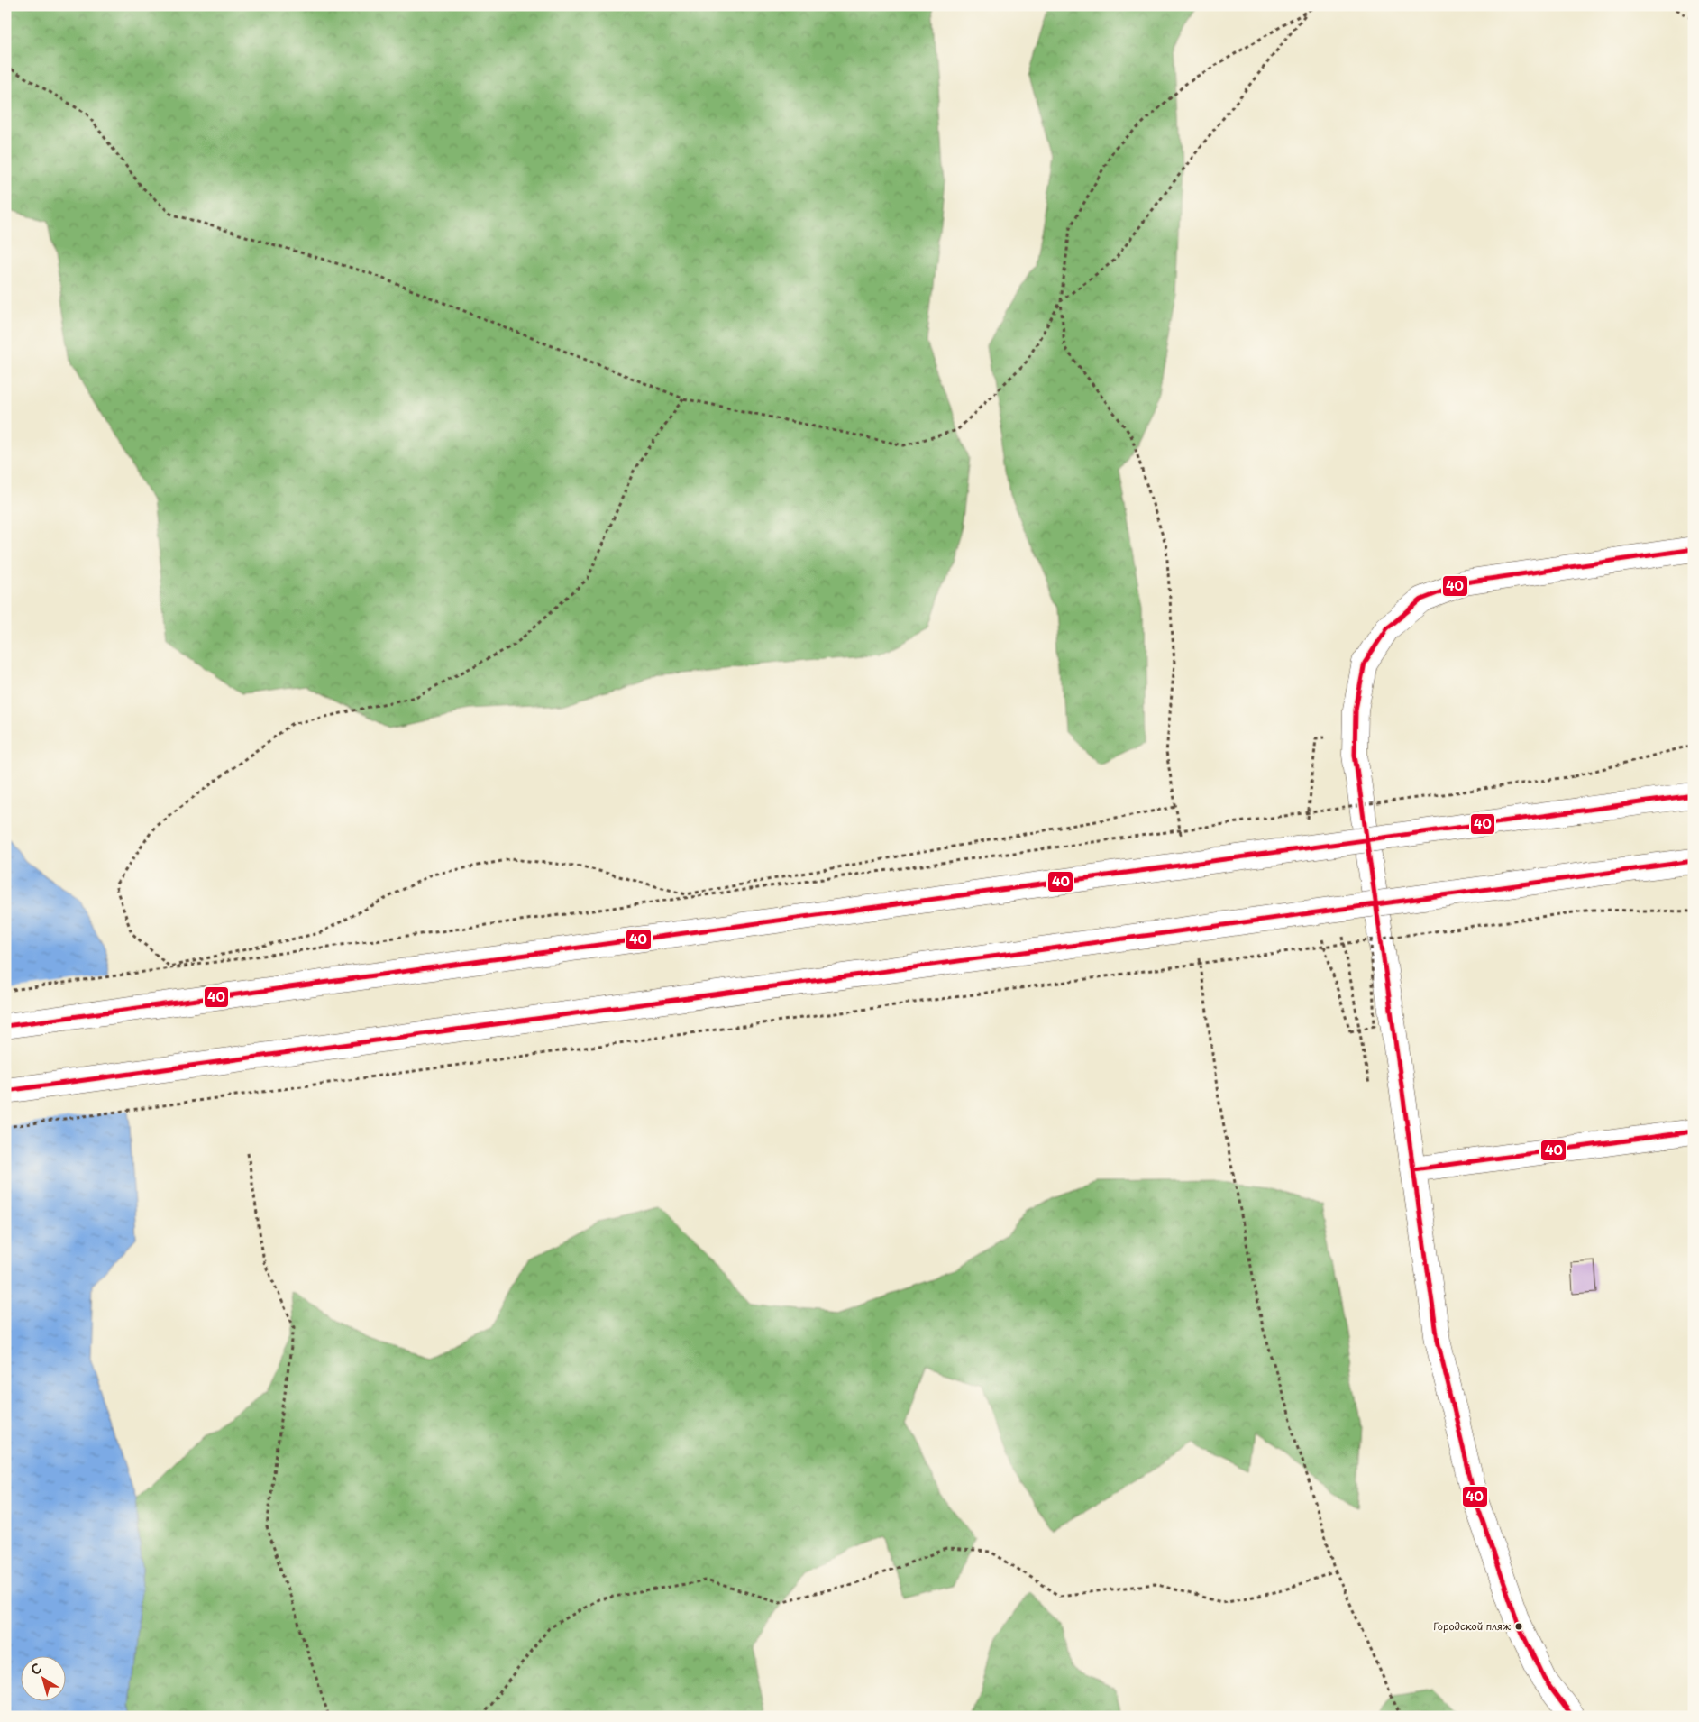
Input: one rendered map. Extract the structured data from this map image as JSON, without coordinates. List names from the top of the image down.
{
  "places": ["Городской пляж"],
  "lines": ["transit line 40"],
  "north": "top left"
}
